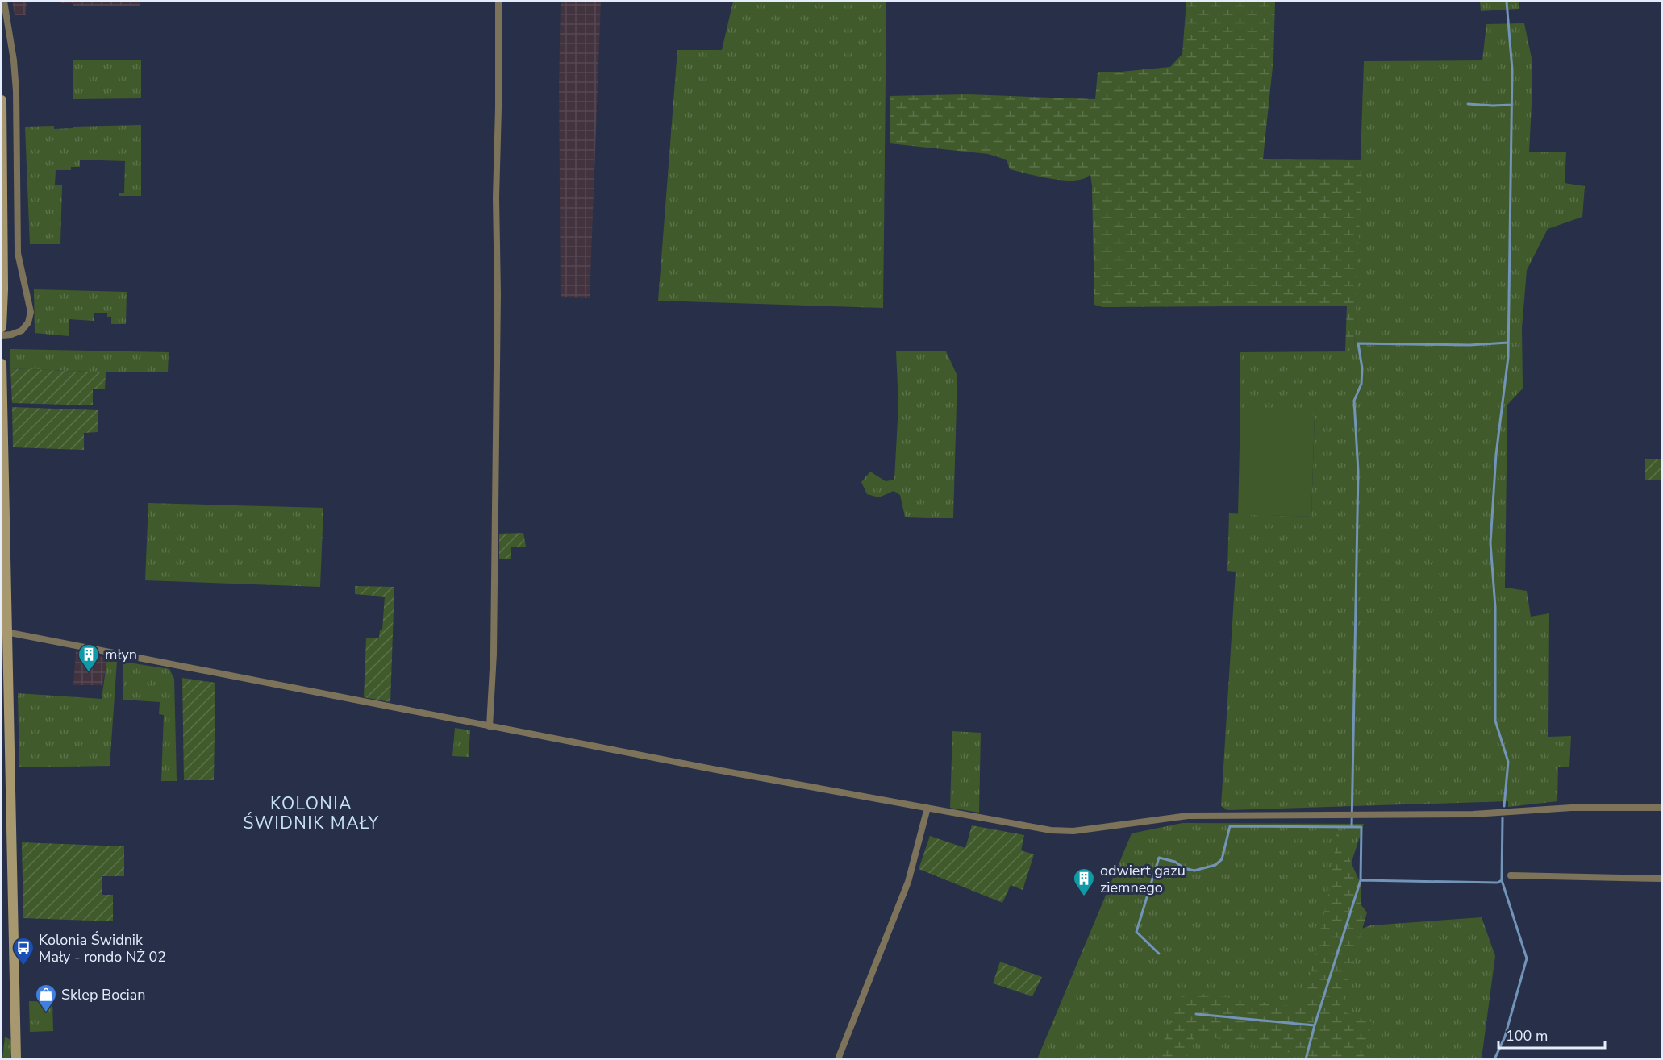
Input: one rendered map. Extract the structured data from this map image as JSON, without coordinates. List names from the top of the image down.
{
  "districts": ["KOLONIA ŚWIDNIK MAŁY"],
  "places": {
    "building": ["młyn", "odwiert gazu ziemnego"],
    "bus stop": ["Kolonia Świdnik Mały - rondo NŻ 02"],
    "shop": ["Sklep Bocian"]
  },
  "scale_bar": "100 m"
}
